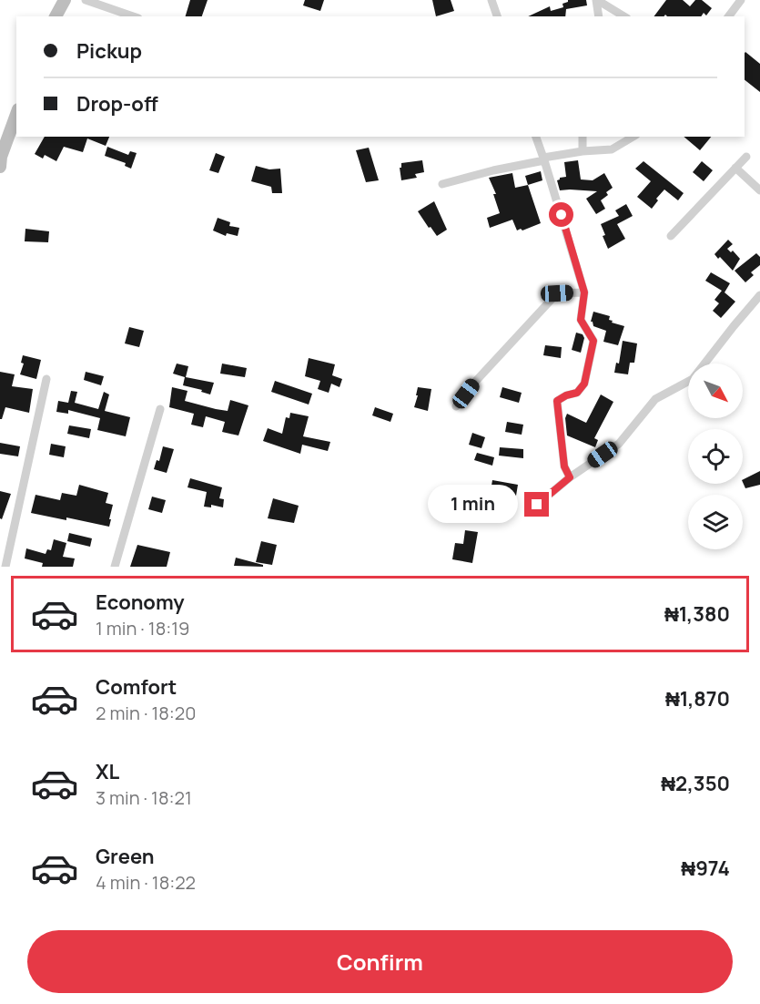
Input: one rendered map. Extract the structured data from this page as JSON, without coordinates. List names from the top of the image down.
{
  "north": "bottom right",
  "page": {
    "banner": ["Pickup", "Drop-off"],
    "bubble": "1 min",
    "list": [
      {
        "name": "Economy",
        "note": "1 min · 18:19",
        "value": "₦1,380"
      },
      {
        "name": "Comfort",
        "note": "2 min · 18:20",
        "value": "₦1,870"
      },
      {
        "name": "XL",
        "note": "3 min · 18:21",
        "value": "₦2,350"
      },
      {
        "name": "Green",
        "note": "4 min · 18:22",
        "value": "₦974"
      }
    ],
    "buttons": "Confirm"
  }
}
